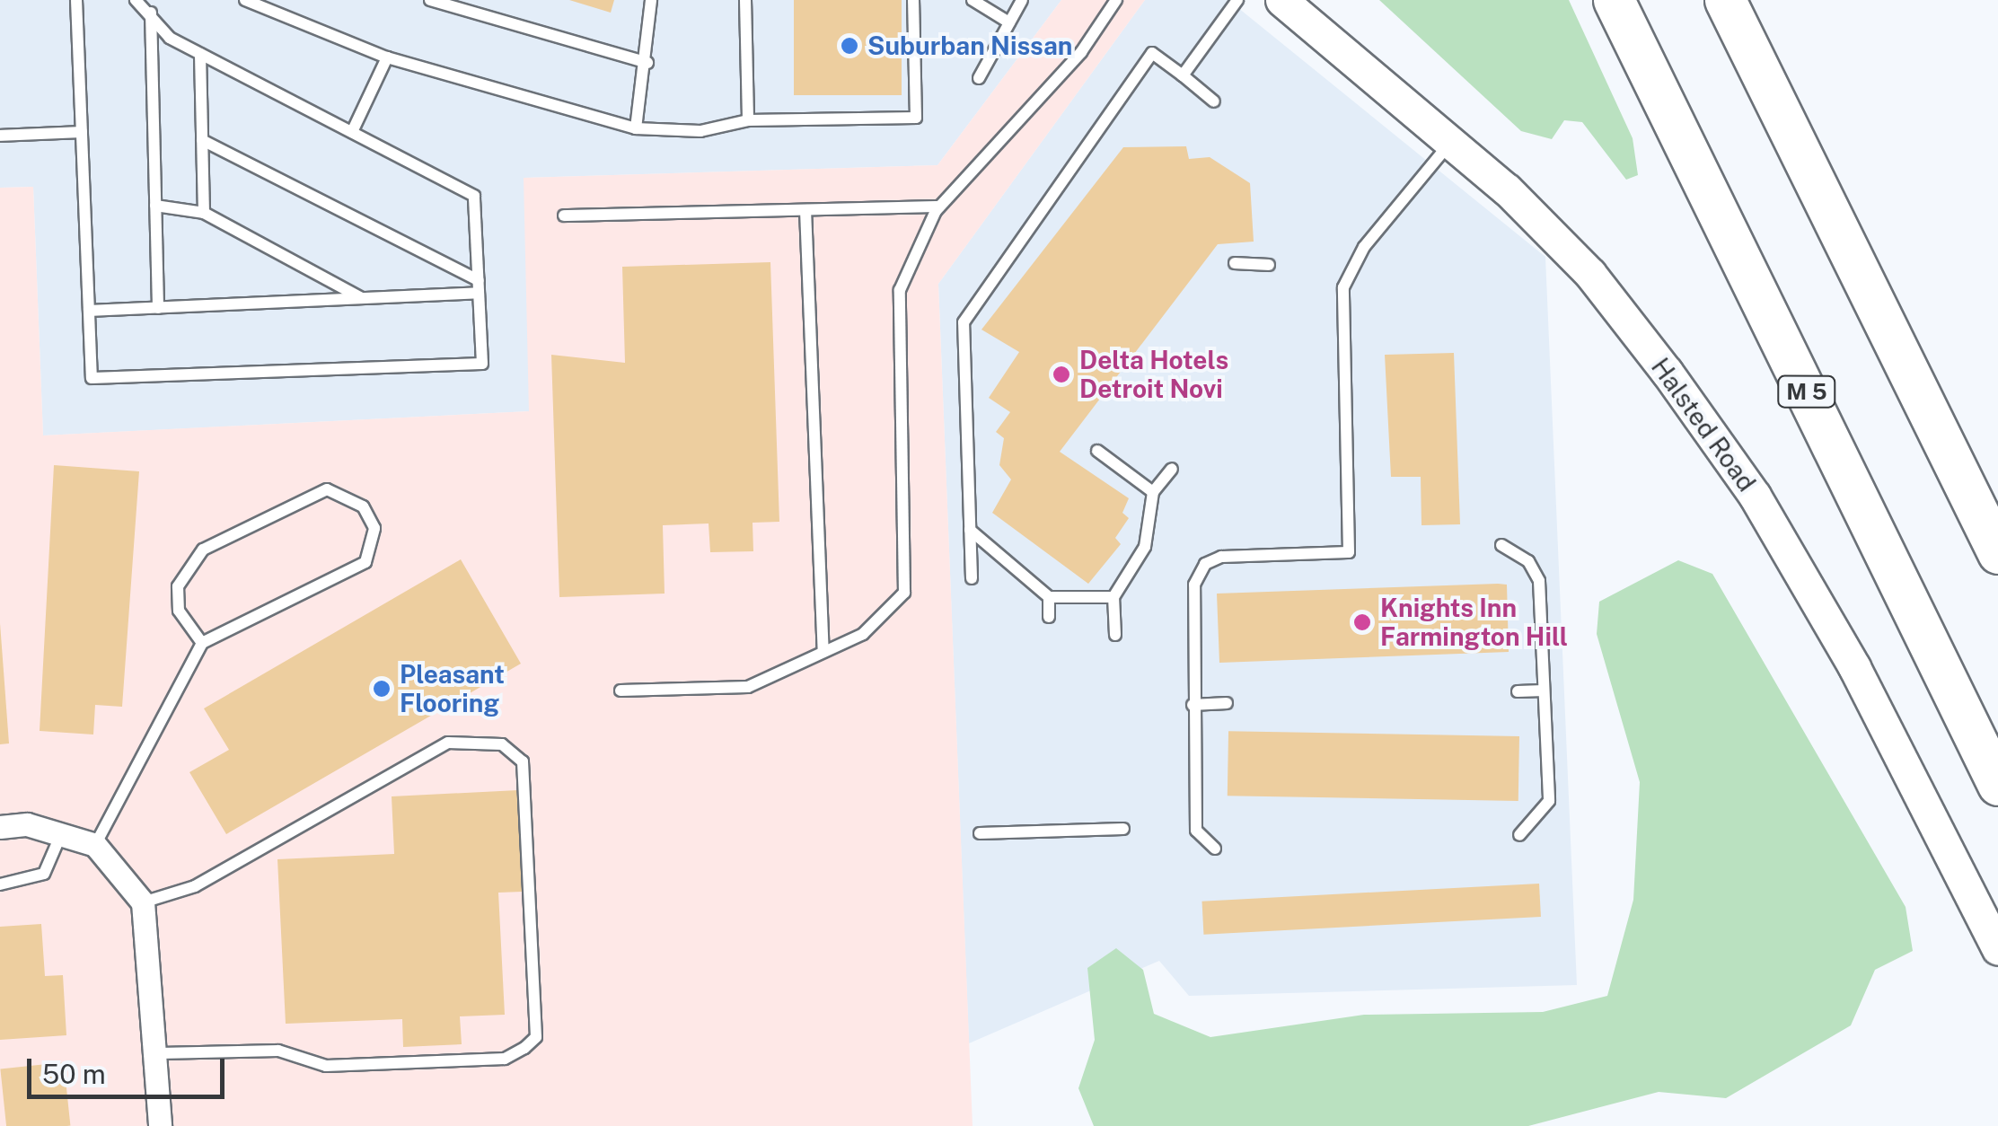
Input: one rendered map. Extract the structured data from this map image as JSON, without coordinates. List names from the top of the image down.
{
  "streets": {
    "highway": ["M 5"],
    "main road": ["Halsted Road"]
  },
  "places": [
    "Suburban Nissan",
    "Delta Hotels Detroit Novi",
    "Knights Inn Farmington Hill",
    "Pleasant Flooring"
  ],
  "scale_bar": "50 m"
}
